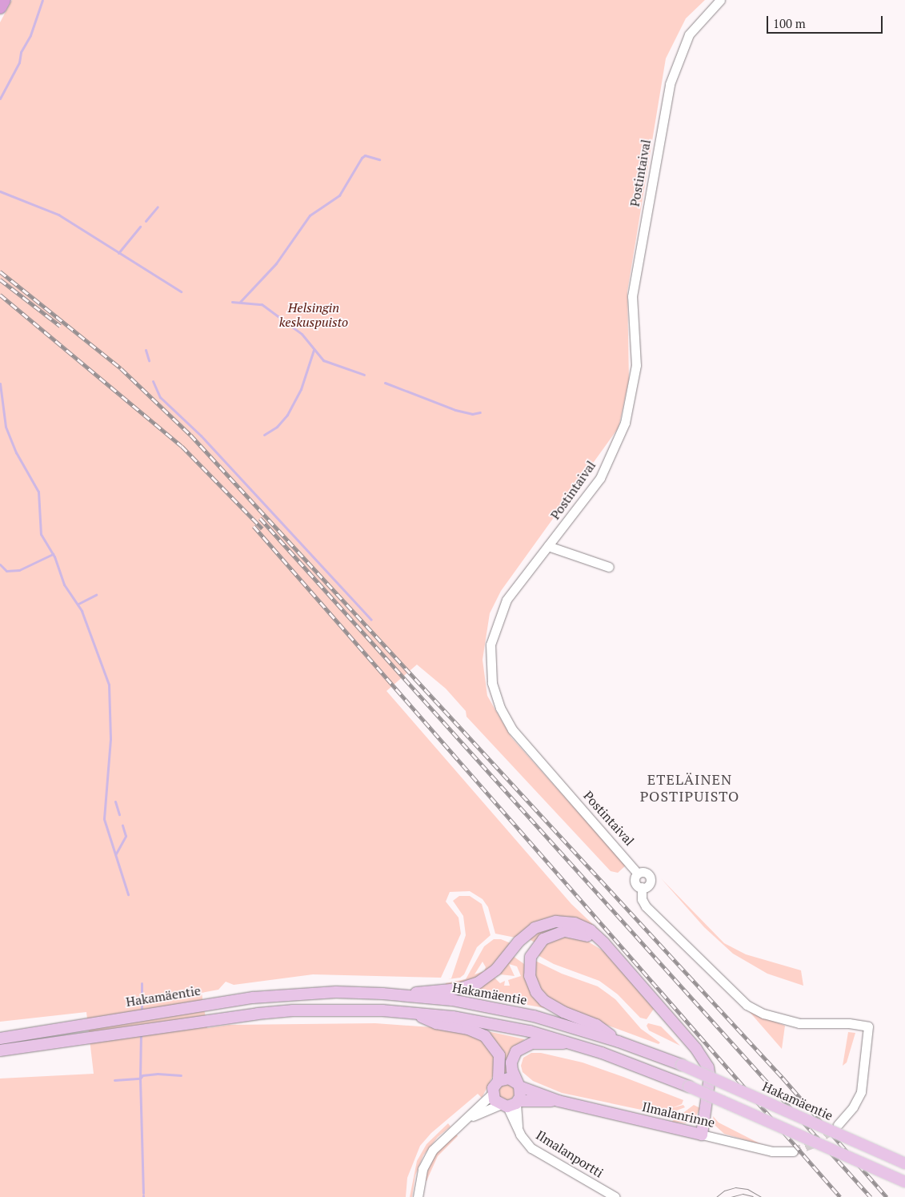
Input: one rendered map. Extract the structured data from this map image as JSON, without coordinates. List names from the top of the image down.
{
  "streets": {
    "main road": ["Hakamäentie", "Ilmalanrinne"],
    "street": ["Postintaival", "Ilmalanportti"]
  },
  "crossings": [
    ["Ilmalanrinne", "Ilmalanportti"]
  ],
  "districts": ["ETELÄINEN POSTIPUISTO"],
  "parks": ["Helsingin keskuspuisto"],
  "scale_bar": "100 m"
}
